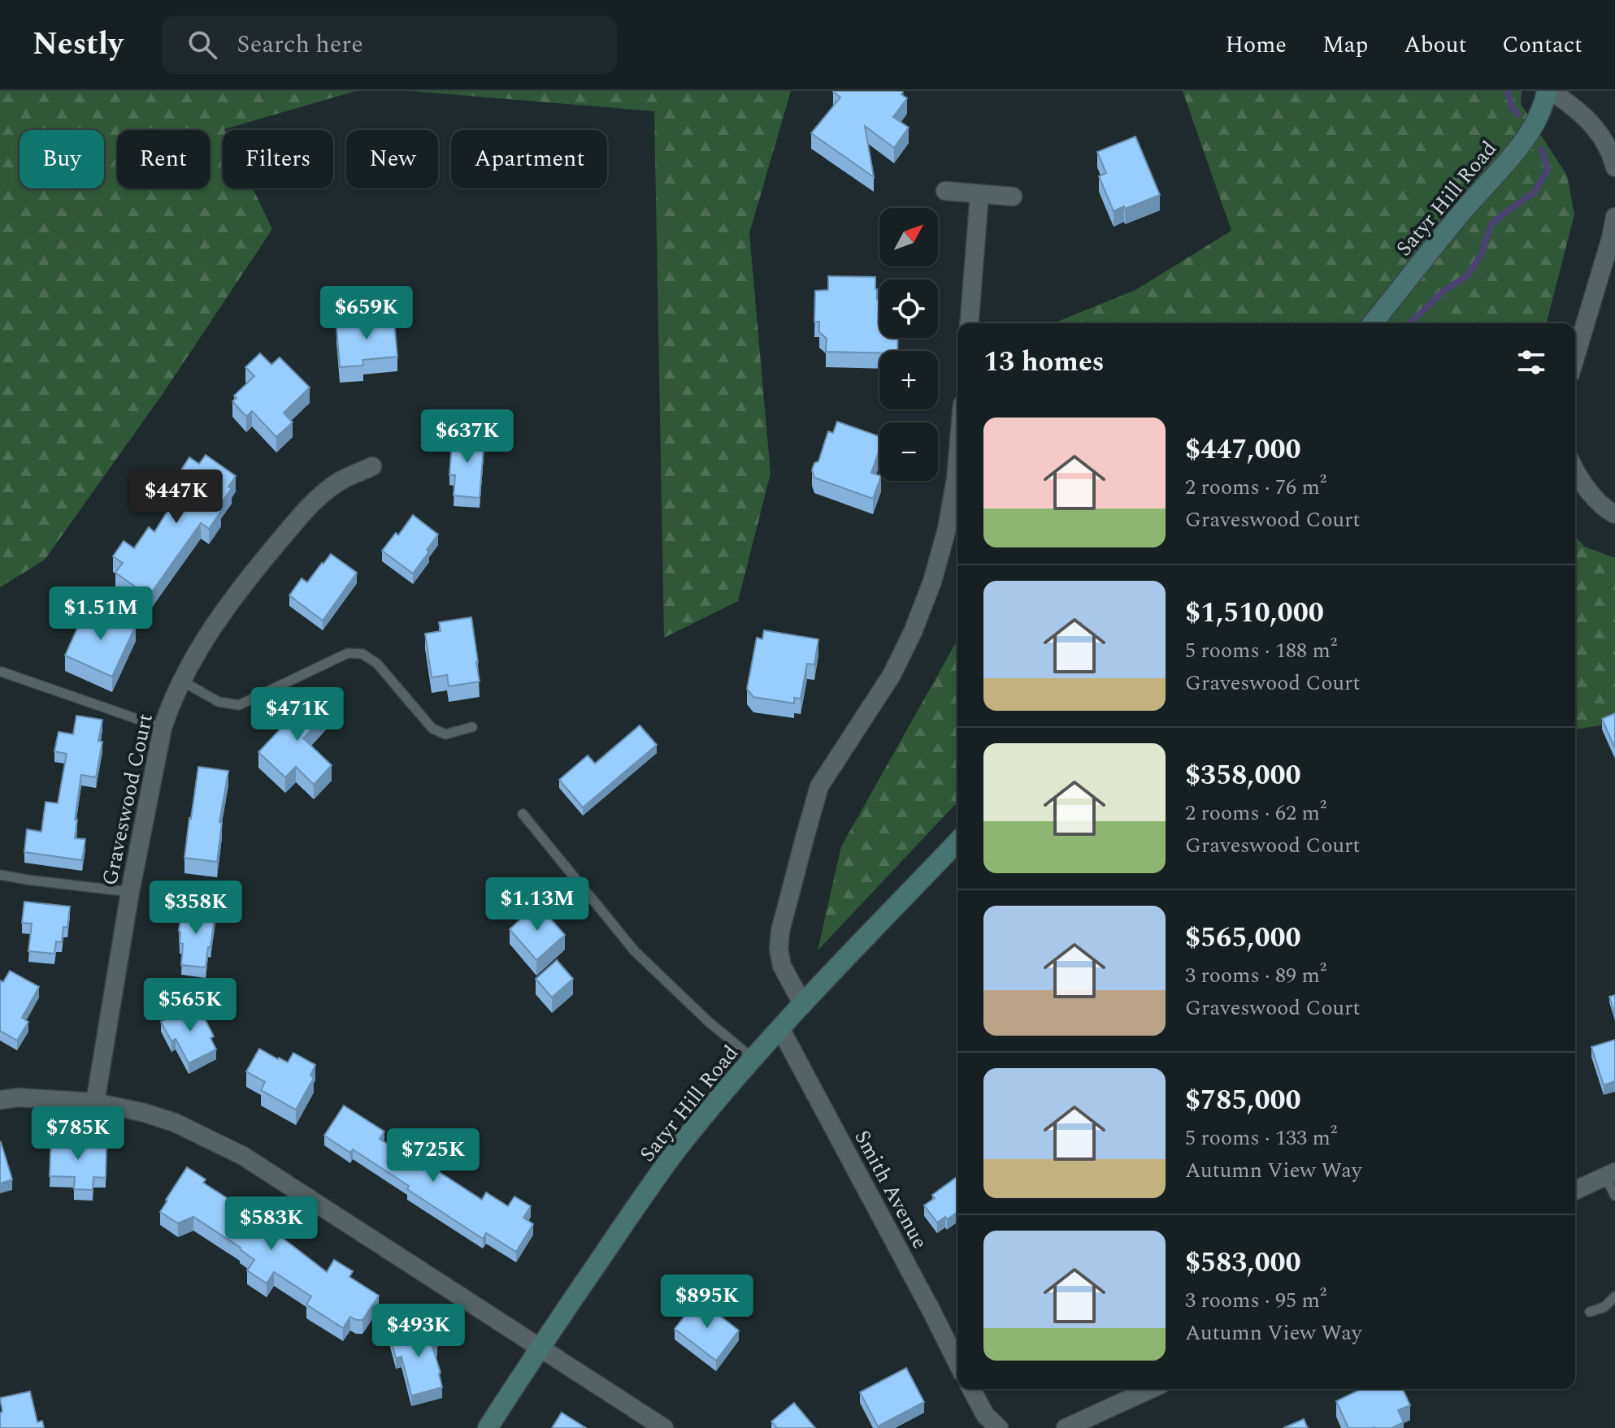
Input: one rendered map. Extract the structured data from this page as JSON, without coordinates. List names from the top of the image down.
{
  "streets": {
    "street": ["Satyr Hill Road", "Graveswood Court", "Smith Avenue"]
  },
  "crossings": [
    ["Satyr Hill Road", "Smith Avenue"]
  ],
  "north": "top right",
  "page": {
    "header": "Nestly",
    "search": "Search here",
    "nav": [
      "Home",
      "Map",
      "About",
      "Contact"
    ],
    "chip": [
      "Buy",
      "Rent",
      "Filters",
      "New",
      "Apartment"
    ],
    "map_buttons": ["+", "−"],
    "price": [
      "$659K",
      "$637K",
      "$447K",
      "$1.51M",
      "$471K",
      "$1.13M",
      "$358K",
      "$565K",
      "$785K",
      "$725K",
      "$583K",
      "$895K",
      "$493K"
    ],
    "heading": "13 homes",
    "list": [
      {
        "name": "$447,000",
        "note": "2 rooms · 76 m² · Graveswood Court"
      },
      {
        "name": "$1,510,000",
        "note": "5 rooms · 188 m² · Graveswood Court"
      },
      {
        "name": "$358,000",
        "note": "2 rooms · 62 m² · Graveswood Court"
      },
      {
        "name": "$565,000",
        "note": "3 rooms · 89 m² · Graveswood Court"
      },
      {
        "name": "$785,000",
        "note": "5 rooms · 133 m² · Autumn View Way"
      },
      {
        "name": "$583,000",
        "note": "3 rooms · 95 m² · Autumn View Way"
      }
    ]
  }
}
